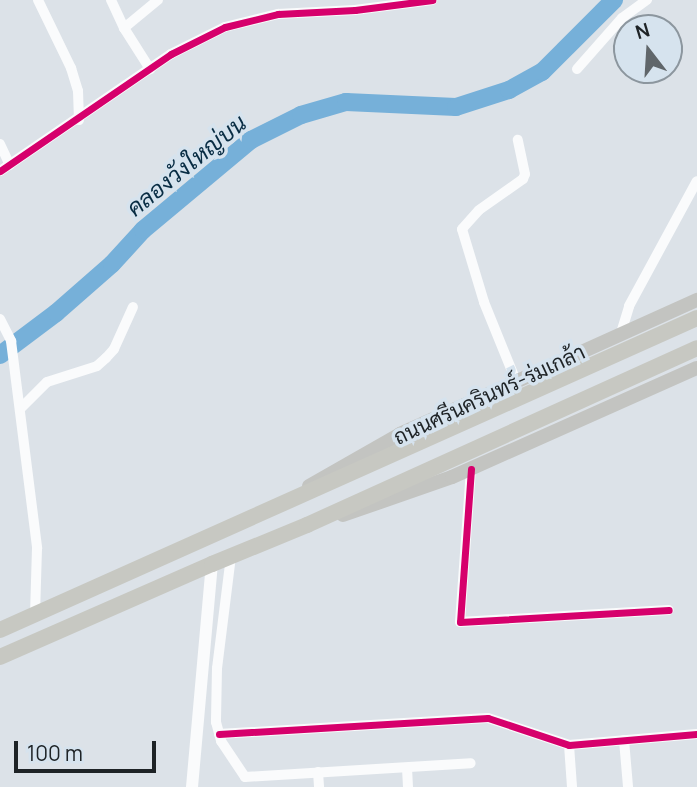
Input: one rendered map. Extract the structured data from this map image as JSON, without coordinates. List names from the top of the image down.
{
  "streets": {
    "main road": ["ถนนศรีนครินทร์-ร่มเกล้า"]
  },
  "water": ["คลองวังใหญ่บน"],
  "scale_bar": "100 m",
  "north": "top"
}
